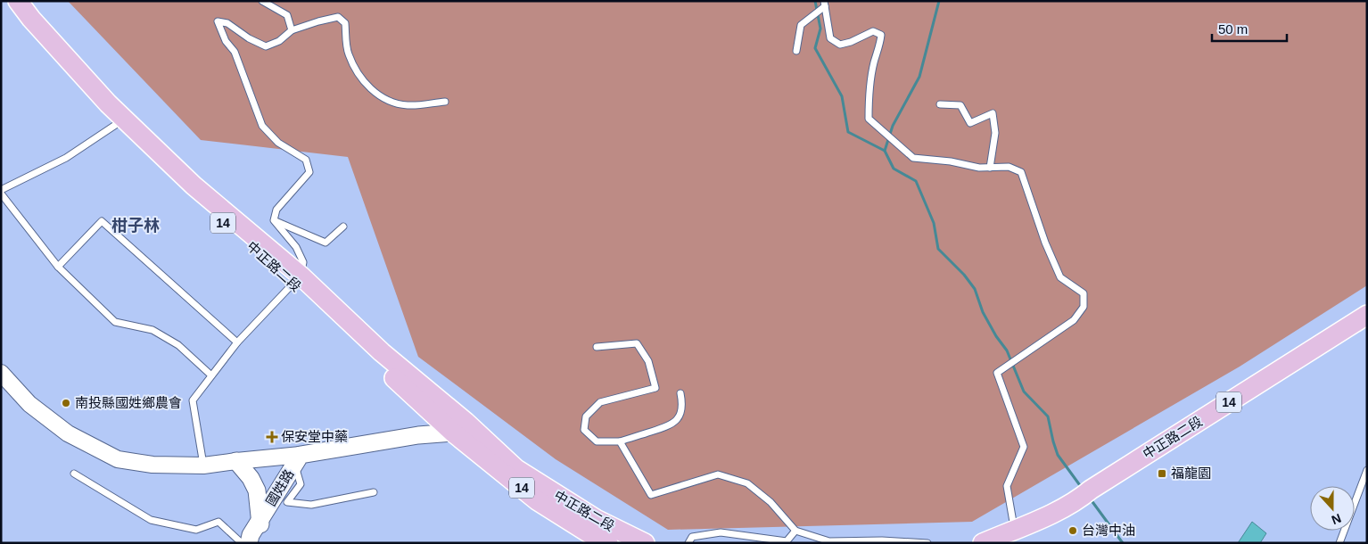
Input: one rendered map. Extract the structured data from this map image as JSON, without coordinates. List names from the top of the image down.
{
  "streets": {
    "main road": ["14", "中正路二段", "國姓路"]
  },
  "districts": ["柑子林"],
  "places": {
    "other": ["南投縣國姓鄉農會", "台灣中油"],
    "health": ["保安堂中藥"],
    "transit": ["福龍園"]
  },
  "scale_bar": "50 m",
  "north": "bottom"
}
